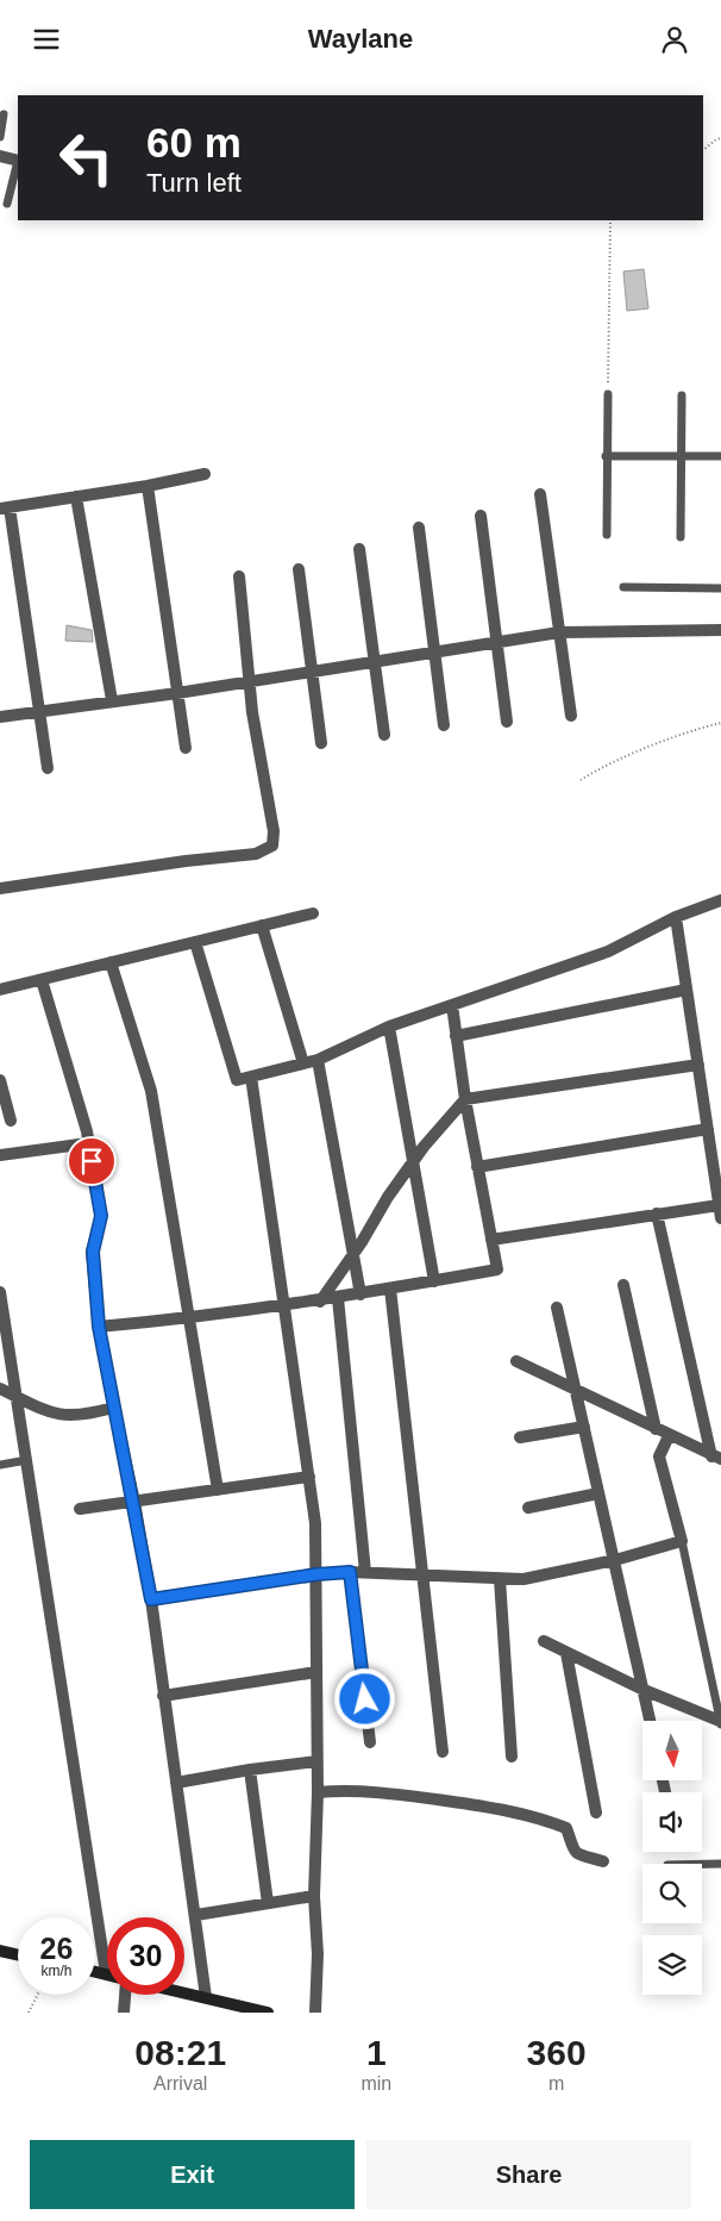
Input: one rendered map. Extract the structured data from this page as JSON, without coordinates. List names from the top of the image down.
{
  "north": "bottom",
  "page": {
    "header": "Waylane",
    "turn": ["60 m", "Turn left"],
    "speed": "26 km/h",
    "limit": "30",
    "eta": [
      "08:21",
      "Arrival",
      "1",
      "min",
      "360",
      "m"
    ],
    "buttons": ["Exit", "Share"]
  }
}
